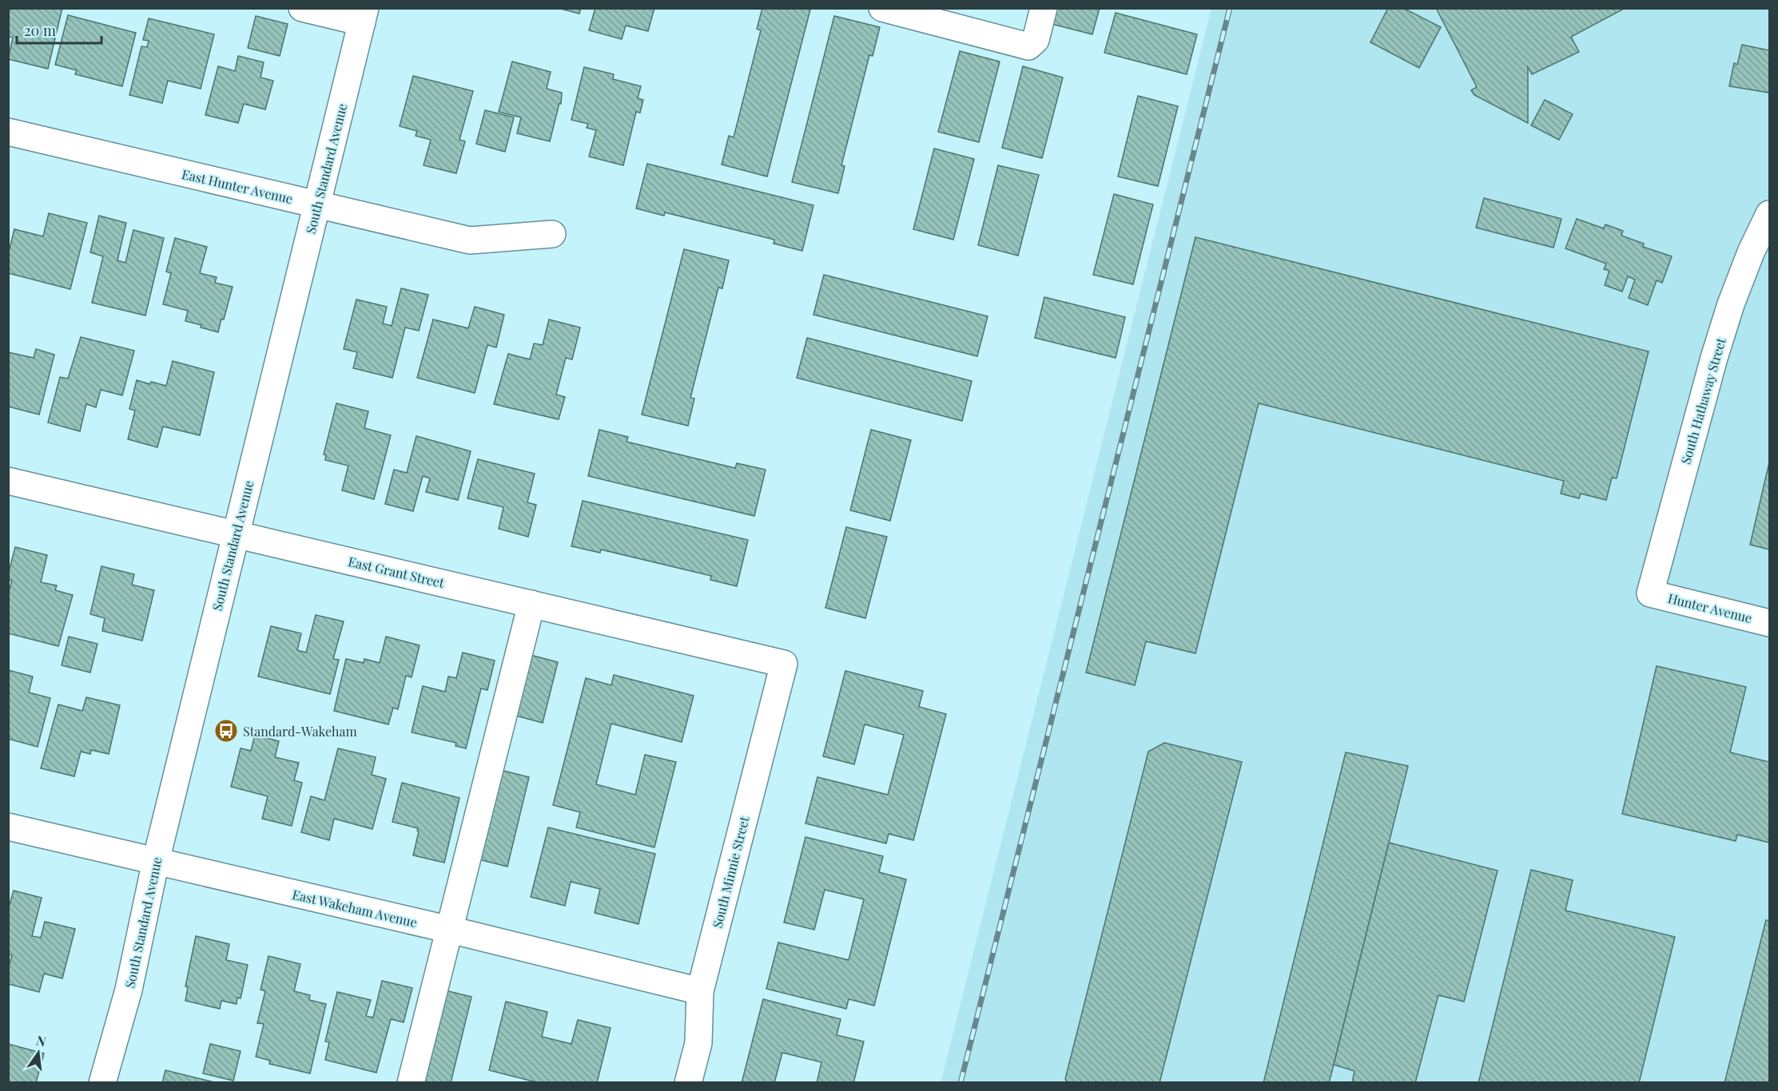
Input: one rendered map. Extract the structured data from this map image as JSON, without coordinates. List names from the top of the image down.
{
  "streets": {
    "street": [
      "South Standard Avenue",
      "East Hunter Avenue",
      "South Hathaway Street",
      "East Grant Street",
      "Hunter Avenue",
      "South Minnie Street",
      "East Wakeham Avenue"
    ]
  },
  "crossings": [
    ["South Standard Avenue", "East Hunter Avenue"],
    ["South Standard Avenue", "East Grant Street"],
    ["South Standard Avenue", "East Wakeham Avenue"],
    ["South Hathaway Street", "Hunter Avenue"],
    ["East Grant Street", "South Minnie Street"],
    ["South Minnie Street", "East Wakeham Avenue"]
  ],
  "places": {
    "bus stop": ["Standard-Wakeham"]
  },
  "scale_bar": "20 m",
  "north": "top"
}
